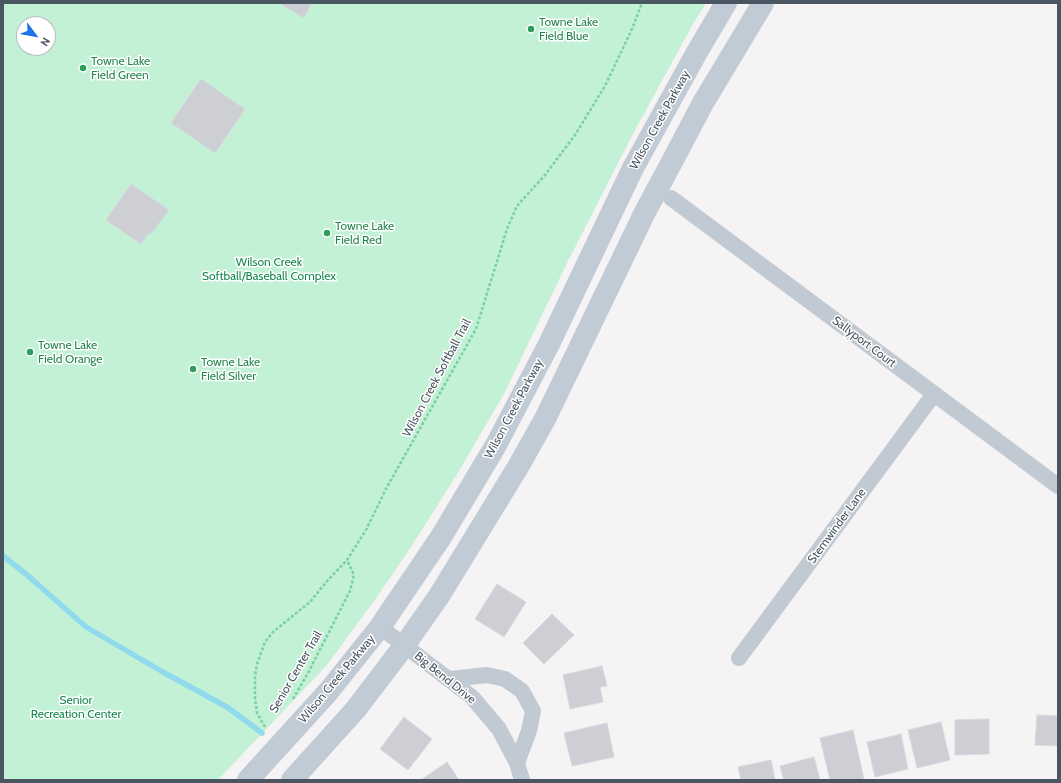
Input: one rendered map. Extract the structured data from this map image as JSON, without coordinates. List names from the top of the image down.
{
  "streets": {
    "main road": ["Wilson Creek Parkway"],
    "street": ["Sallyport Court", "Stemwinder Lane", "Big Bend Drive"],
    "path": ["Wilson Creek Softball Trail", "Senior Center Trail"]
  },
  "crossings": [
    ["Wilson Creek Parkway", "Big Bend Drive"],
    ["Sallyport Court", "Stemwinder Lane"],
    ["Wilson Creek Softball Trail", "Senior Center Trail"]
  ],
  "parks": ["Wilson Creek Softball/Baseball Complex", "Senior Recreation Center"],
  "places": [
    "Towne Lake Field Blue",
    "Towne Lake Field Green",
    "Towne Lake Field Red",
    "Towne Lake Field Orange",
    "Towne Lake Field Silver"
  ],
  "north": "bottom right"
}
